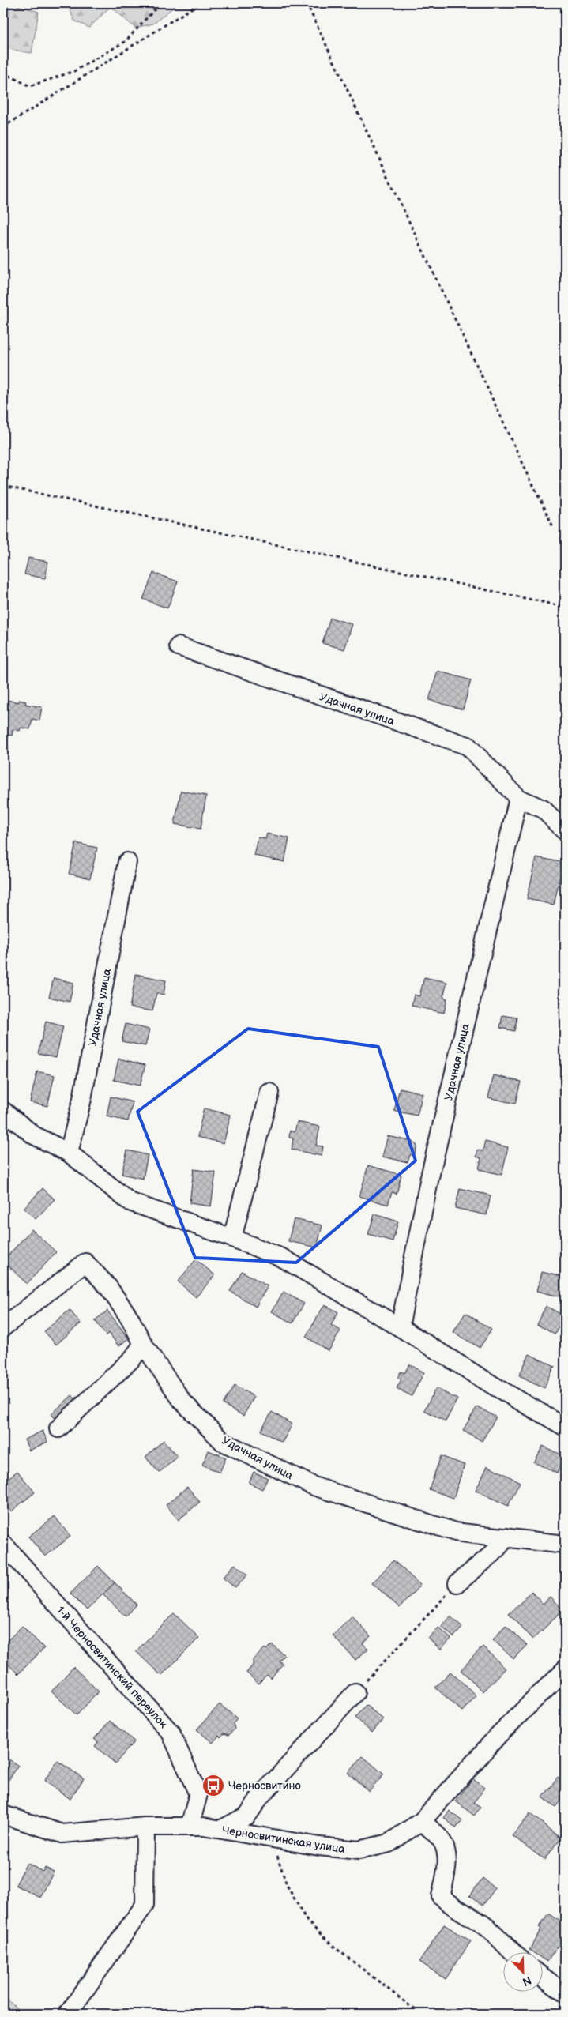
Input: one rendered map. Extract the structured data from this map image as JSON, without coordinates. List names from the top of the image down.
{
  "streets": {
    "street": ["Удачная улица", "1-й Черносвитинский переулок", "Черносвитинская улица"]
  },
  "crossings": [
    ["1-й Черносвитинский переулок", "Черносвитинская улица"]
  ],
  "places": {
    "bus stop": ["Черносвитино"]
  },
  "north": "bottom right"
}
